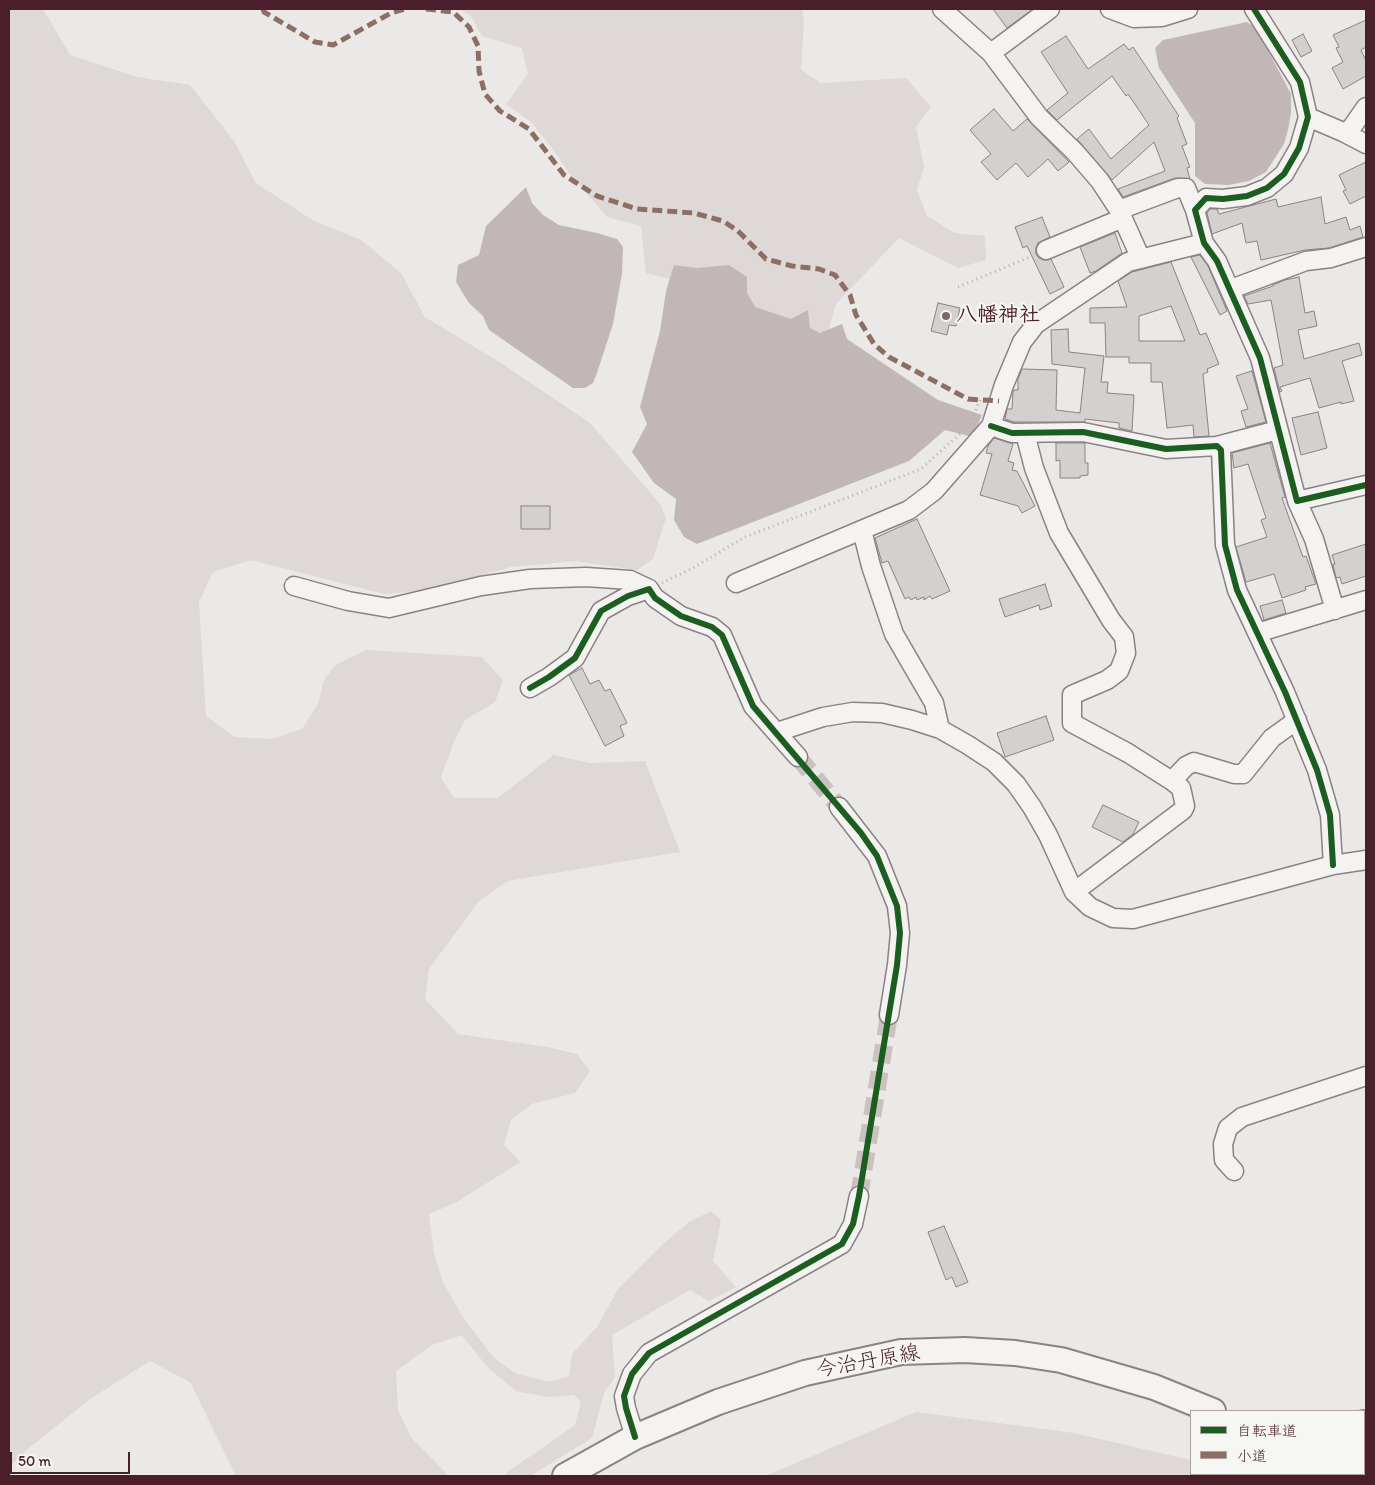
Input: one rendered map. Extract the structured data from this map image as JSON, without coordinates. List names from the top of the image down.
{
  "streets": {
    "main road": ["今治丹原線"]
  },
  "places": ["八幡神社"],
  "legend": ["自転車道", "小道"],
  "scale_bar": "50 m"
}
